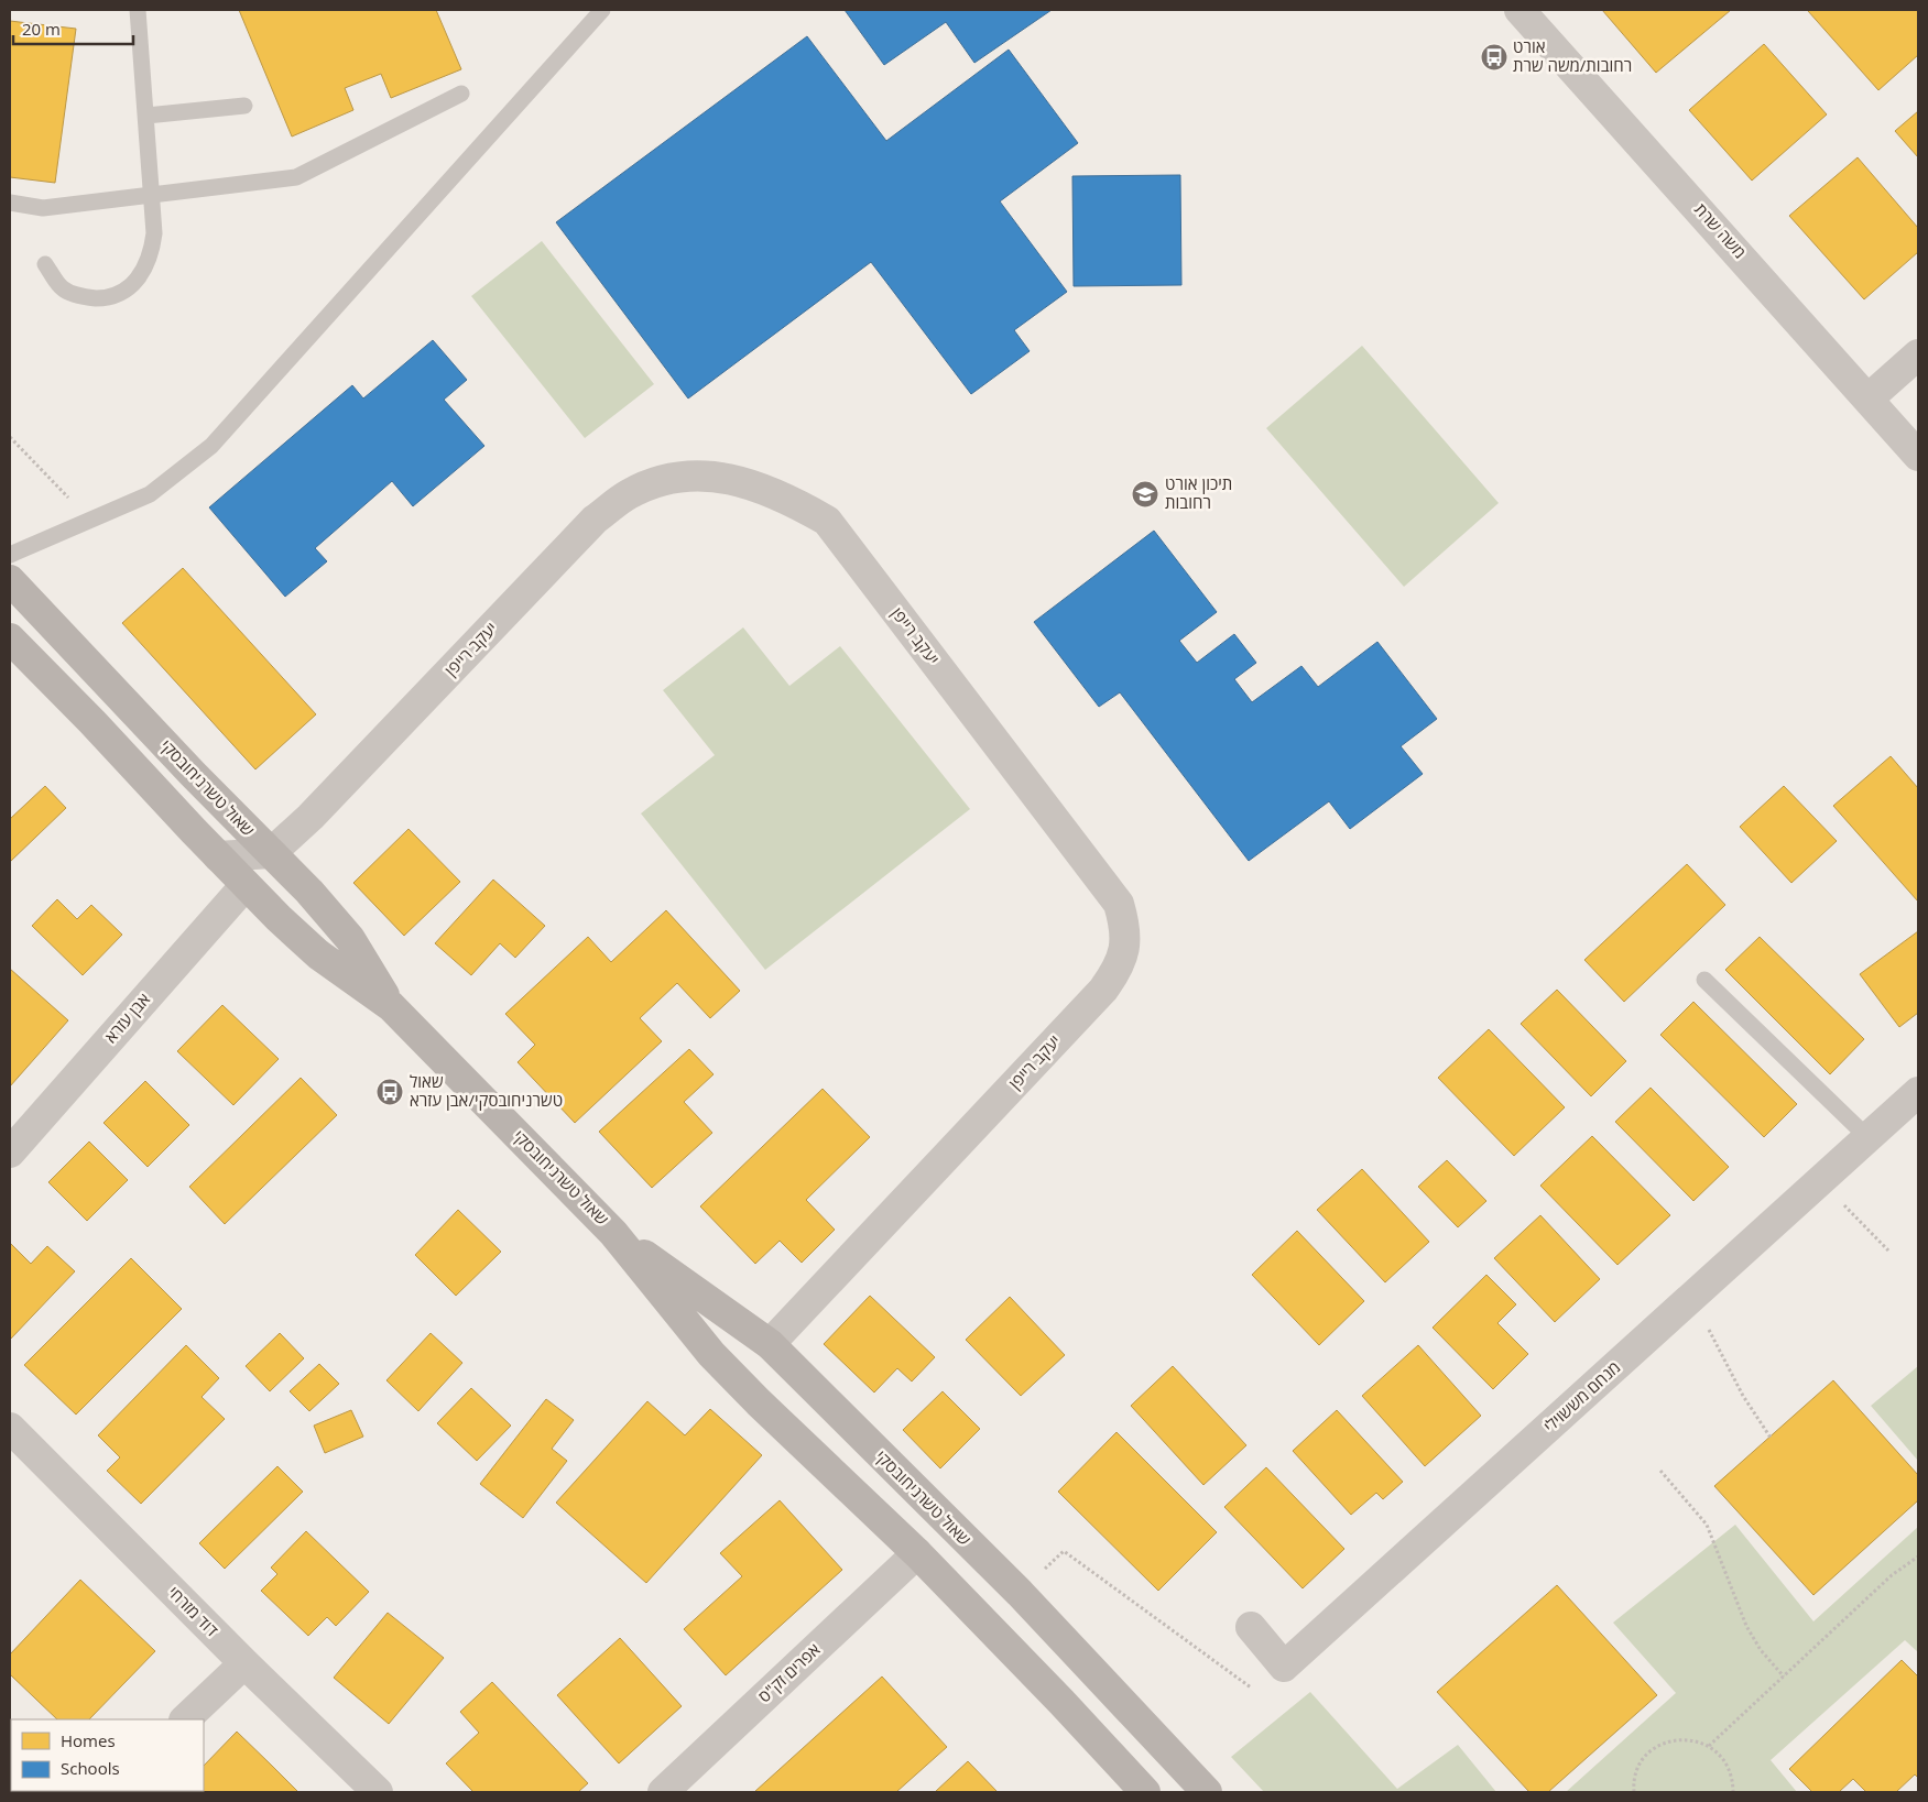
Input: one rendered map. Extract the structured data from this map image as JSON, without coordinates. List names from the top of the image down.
{
  "streets": {
    "street": [
      "משה שרת",
      "יעקב רייפן",
      "שאול טשרניחובסקי",
      "אבן עזרא",
      "מנחם מששוילי",
      "דוד מזרחי",
      "אפרים זק\"ס"
    ]
  },
  "crossings": [
    ["יעקב רייפן", "שאול טשרניחובסקי"],
    ["שאול טשרניחובסקי", "אבן עזרא"],
    ["שאול טשרניחובסקי", "אפרים זק\"ס"]
  ],
  "places": {
    "bus stop": ["אורט רחובות/משה שרת", "שאול טשרניחובסקי/אבן עזרא"],
    "school or university": ["תיכון אורט רחובות"]
  },
  "legend": ["Homes", "Schools"],
  "scale_bar": "20 m"
}
